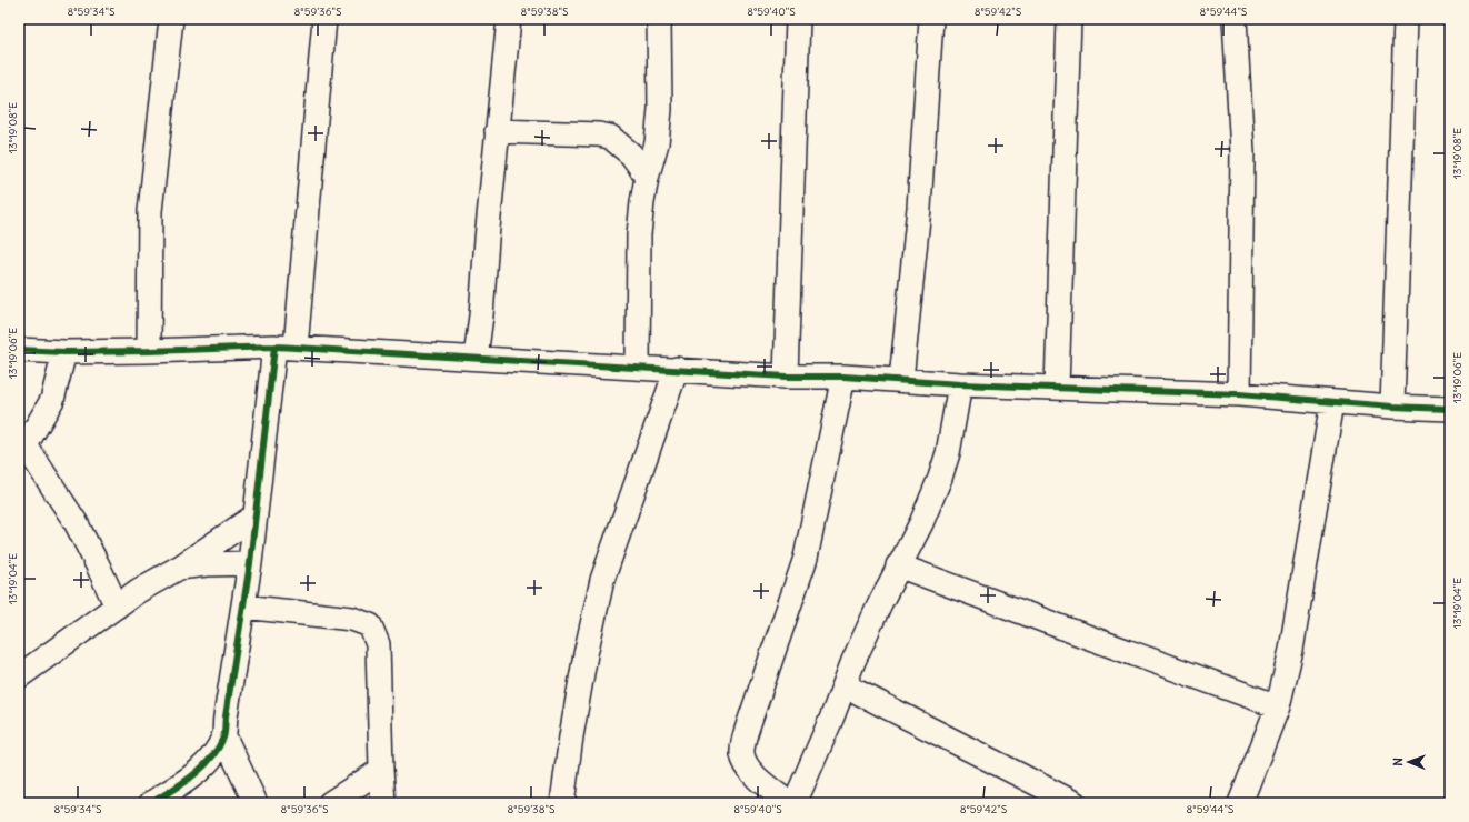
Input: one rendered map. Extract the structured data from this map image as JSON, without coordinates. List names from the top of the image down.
{
  "north": "left",
  "coordinates": [
    "8°59'34\"S",
    "8°59'36\"S",
    "8°59'38\"S",
    "8°59'40\"S",
    "8°59'42\"S",
    "8°59'44\"S",
    "13°19'08\"E",
    "13°19'06\"E",
    "13°19'04\"E"
  ]
}
